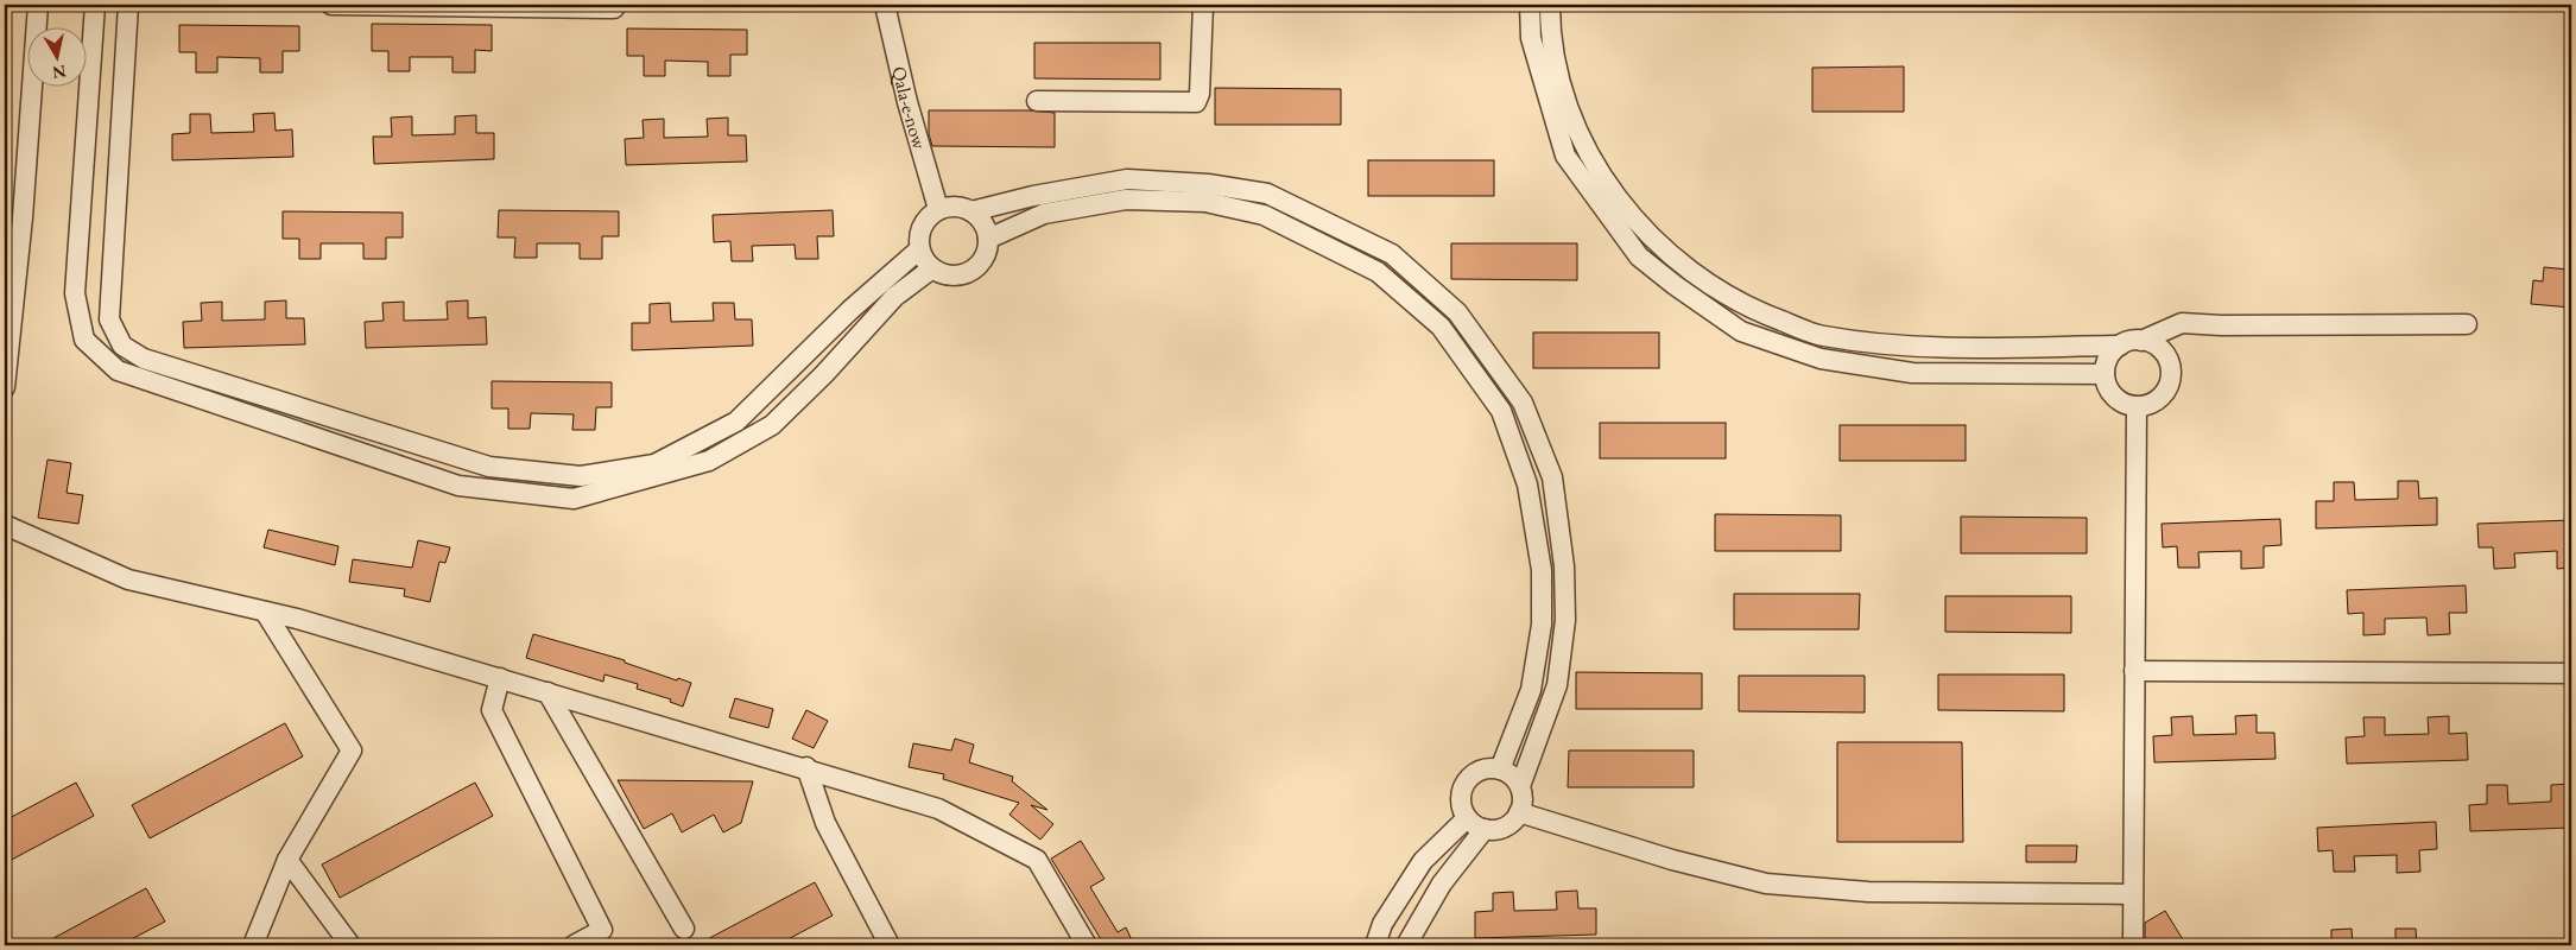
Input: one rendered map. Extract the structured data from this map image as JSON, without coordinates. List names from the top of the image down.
{
  "streets": {
    "street": ["Qala-e-now"]
  },
  "north": "bottom"
}
